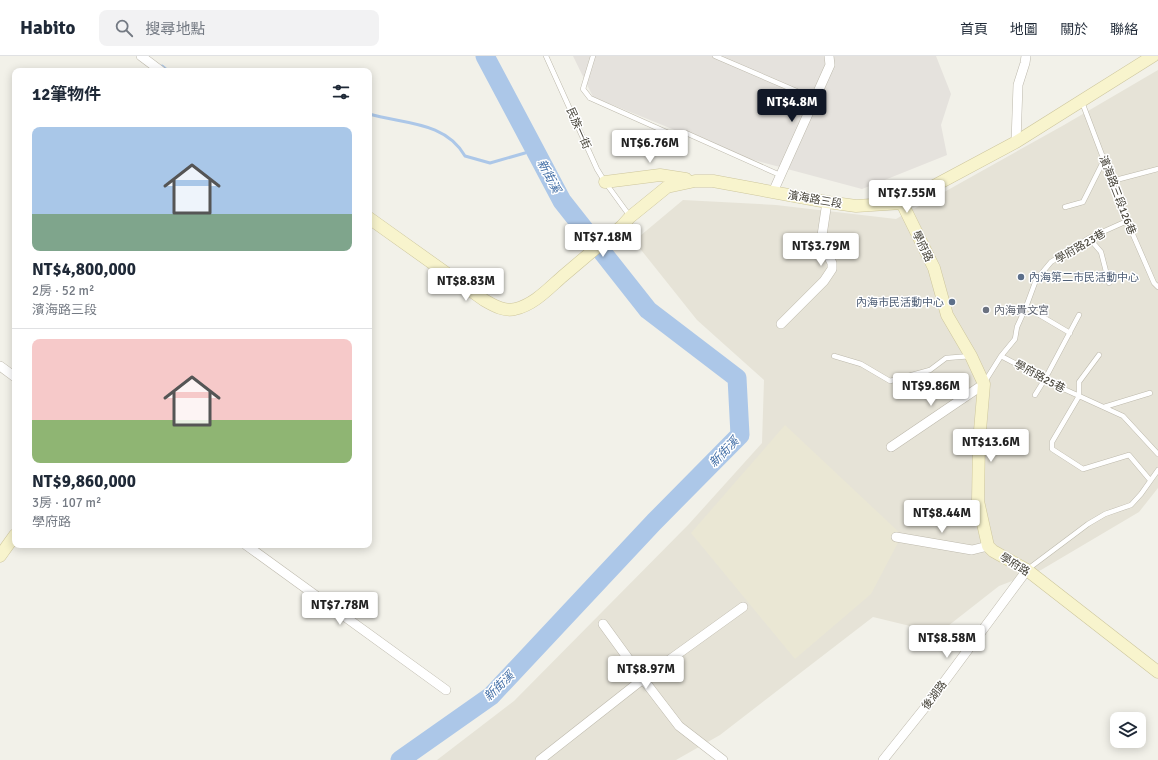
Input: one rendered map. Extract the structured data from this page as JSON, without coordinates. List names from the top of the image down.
{
  "streets": {
    "street": ["濱海路三段", "學府路", "後湖路"],
    "lane": [
      "民族一街",
      "濱海路三段126巷",
      "學府路23巷",
      "學府路25巷"
    ]
  },
  "crossings": [
    ["民族一街", "濱海路三段"],
    ["濱海路三段126巷", "濱海路三段"],
    ["濱海路三段126巷", "學府路23巷"],
    ["濱海路三段", "學府路"],
    ["學府路", "學府路23巷"],
    ["學府路", "後湖路"],
    ["學府路23巷", "學府路25巷"]
  ],
  "water": ["新街溪"],
  "places": ["內海第二市民活動中心", "內海市民活動中心", "內海貴文宮"],
  "page": {
    "header": "Habito",
    "search": "搜尋地點",
    "nav": [
      "首頁",
      "地圖",
      "關於",
      "聯絡"
    ],
    "heading": "12筆物件",
    "price": [
      "NT$4.8M",
      "NT$6.76M",
      "NT$7.55M",
      "NT$7.18M",
      "NT$3.79M",
      "NT$8.83M",
      "NT$9.86M",
      "NT$13.6M",
      "NT$8.44M",
      "NT$7.78M",
      "NT$8.58M",
      "NT$8.97M"
    ],
    "list": [
      {
        "name": "NT$4,800,000",
        "note": "2房 · 52 m² · 濱海路三段"
      },
      {
        "name": "NT$9,860,000",
        "note": "3房 · 107 m² · 學府路"
      }
    ]
  }
}
